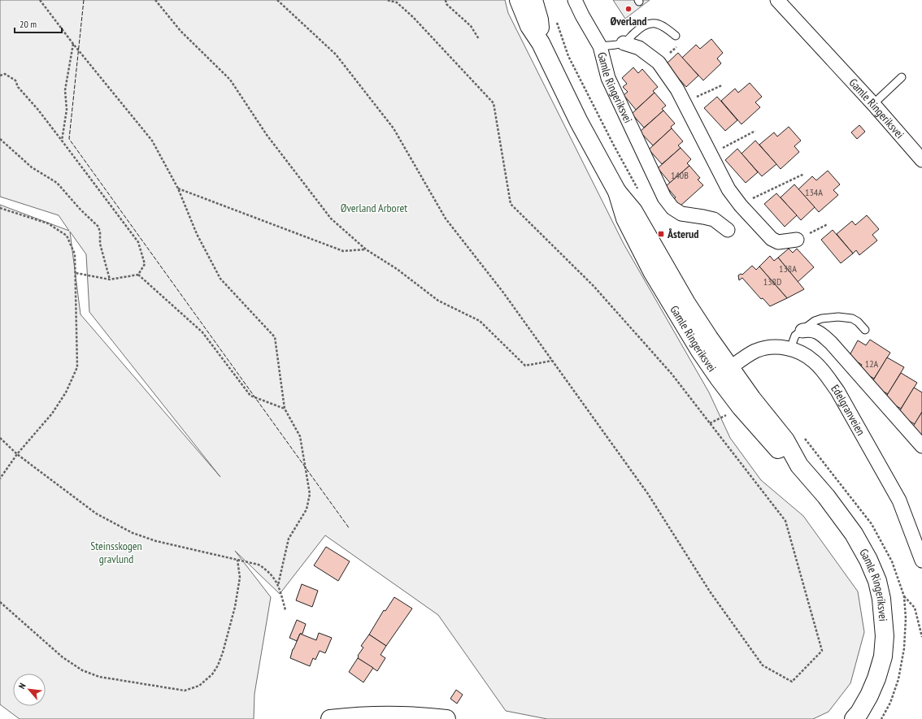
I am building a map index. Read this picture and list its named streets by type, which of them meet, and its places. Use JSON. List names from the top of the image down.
{
  "streets": {
    "main road": ["Gamle Ringeriksvei"],
    "street": ["Edelgranveien"]
  },
  "crossings": [
    ["Gamle Ringeriksvei", "Edelgranveien"]
  ],
  "parks": ["Øverland Arboret", "Steinsskogen gravlund"],
  "places": {
    "other": ["Øverland"],
    "transit": ["Åsterud"]
  },
  "house_numbers": [
    "140B",
    "134A",
    "138A",
    "138D",
    "12A"
  ],
  "scale_bar": "20 m",
  "north": "top left"
}
